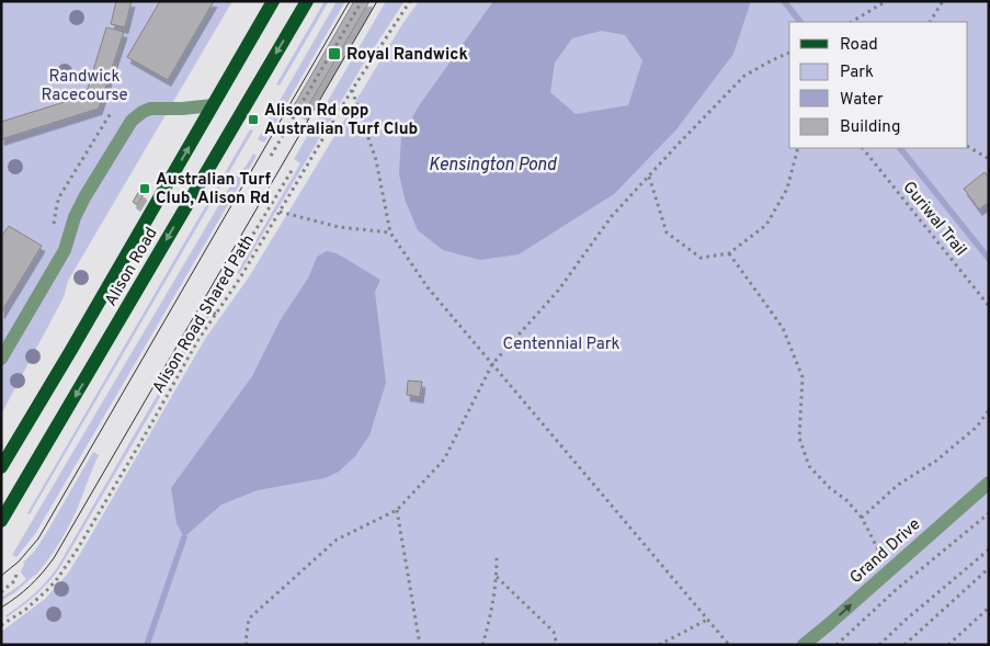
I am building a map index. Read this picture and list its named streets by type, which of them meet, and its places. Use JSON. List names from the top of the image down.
{
  "streets": {
    "main road": ["Alison Road"],
    "street": ["Grand Drive"],
    "path": ["Guriwal Trail", "Alison Road Shared Path"]
  },
  "one_way": ["Grand Drive"],
  "water": ["Kensington Pond"],
  "parks": ["Randwick Racecourse", "Centennial Park"],
  "places": {
    "transit": ["Royal Randwick", "Alison Rd opp Australian Turf Club", "Australian Turf Club, Alison Rd"]
  },
  "legend": [
    "Road",
    "Park",
    "Water",
    "Building"
  ]
}
